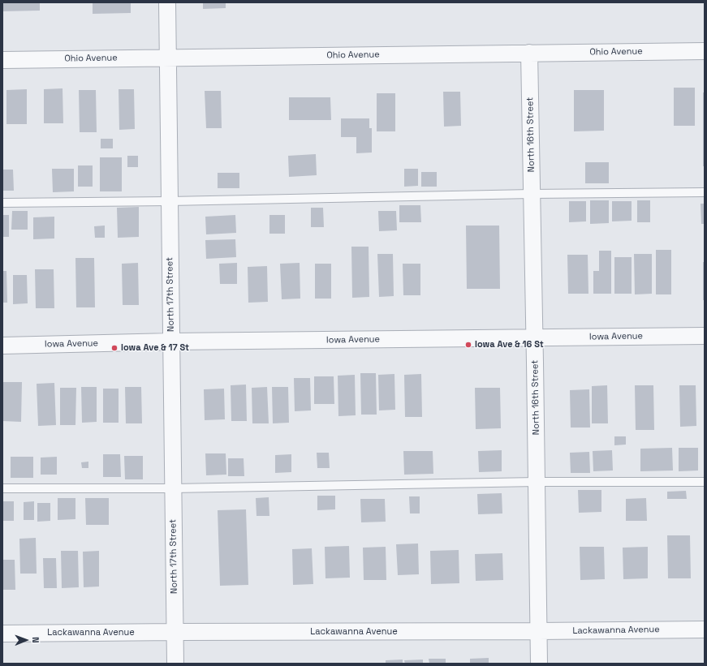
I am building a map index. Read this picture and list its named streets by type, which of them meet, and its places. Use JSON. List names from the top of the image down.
{
  "streets": {
    "street": [
      "Ohio Avenue",
      "North 16th Street",
      "North 17th Street",
      "Iowa Avenue",
      "Lackawanna Avenue"
    ]
  },
  "crossings": [
    ["Ohio Avenue", "North 16th Street"],
    ["Ohio Avenue", "North 17th Street"],
    ["North 16th Street", "Iowa Avenue"],
    ["North 16th Street", "Lackawanna Avenue"],
    ["North 17th Street", "Iowa Avenue"],
    ["North 17th Street", "Lackawanna Avenue"]
  ],
  "places": ["Iowa Ave & 16 St", "Iowa Ave & 17 St"],
  "north": "right"
}
